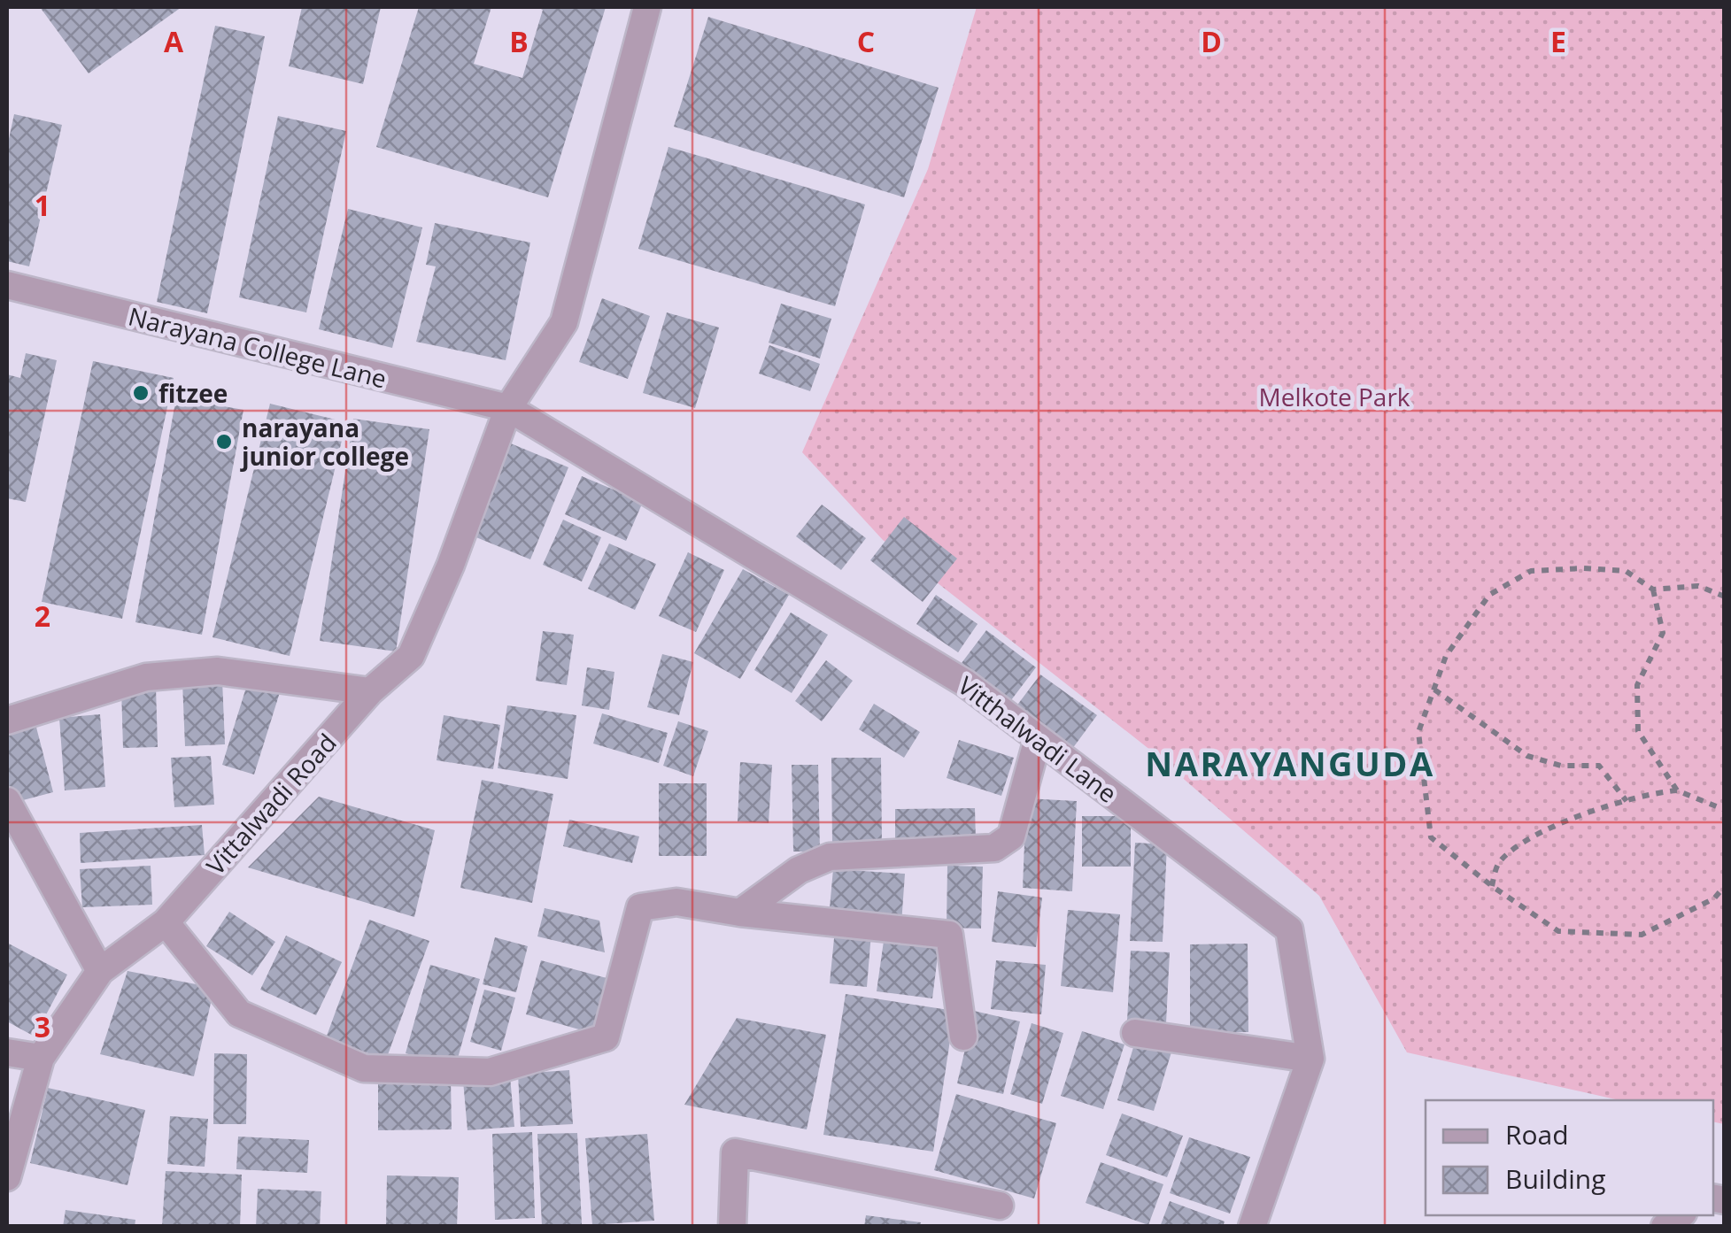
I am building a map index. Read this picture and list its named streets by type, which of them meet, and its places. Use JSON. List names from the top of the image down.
{
  "streets": {
    "street": ["Narayana College Lane", "Vitthalwadi Lane", "Vittalwadi Road"]
  },
  "crossings": [
    ["Narayana College Lane", "Vitthalwadi Lane"],
    ["Narayana College Lane", "Vittalwadi Road"],
    ["Vitthalwadi Lane", "Vittalwadi Road"]
  ],
  "districts": ["NARAYANGUDA"],
  "parks": ["Melkote Park"],
  "places": ["fitzee", "narayana junior college"],
  "legend": ["Road", "Building"],
  "grid": {
    "columns": [
      "A",
      "B",
      "C",
      "D",
      "E"
    ],
    "rows": ["1", "2", "3"]
  }
}
